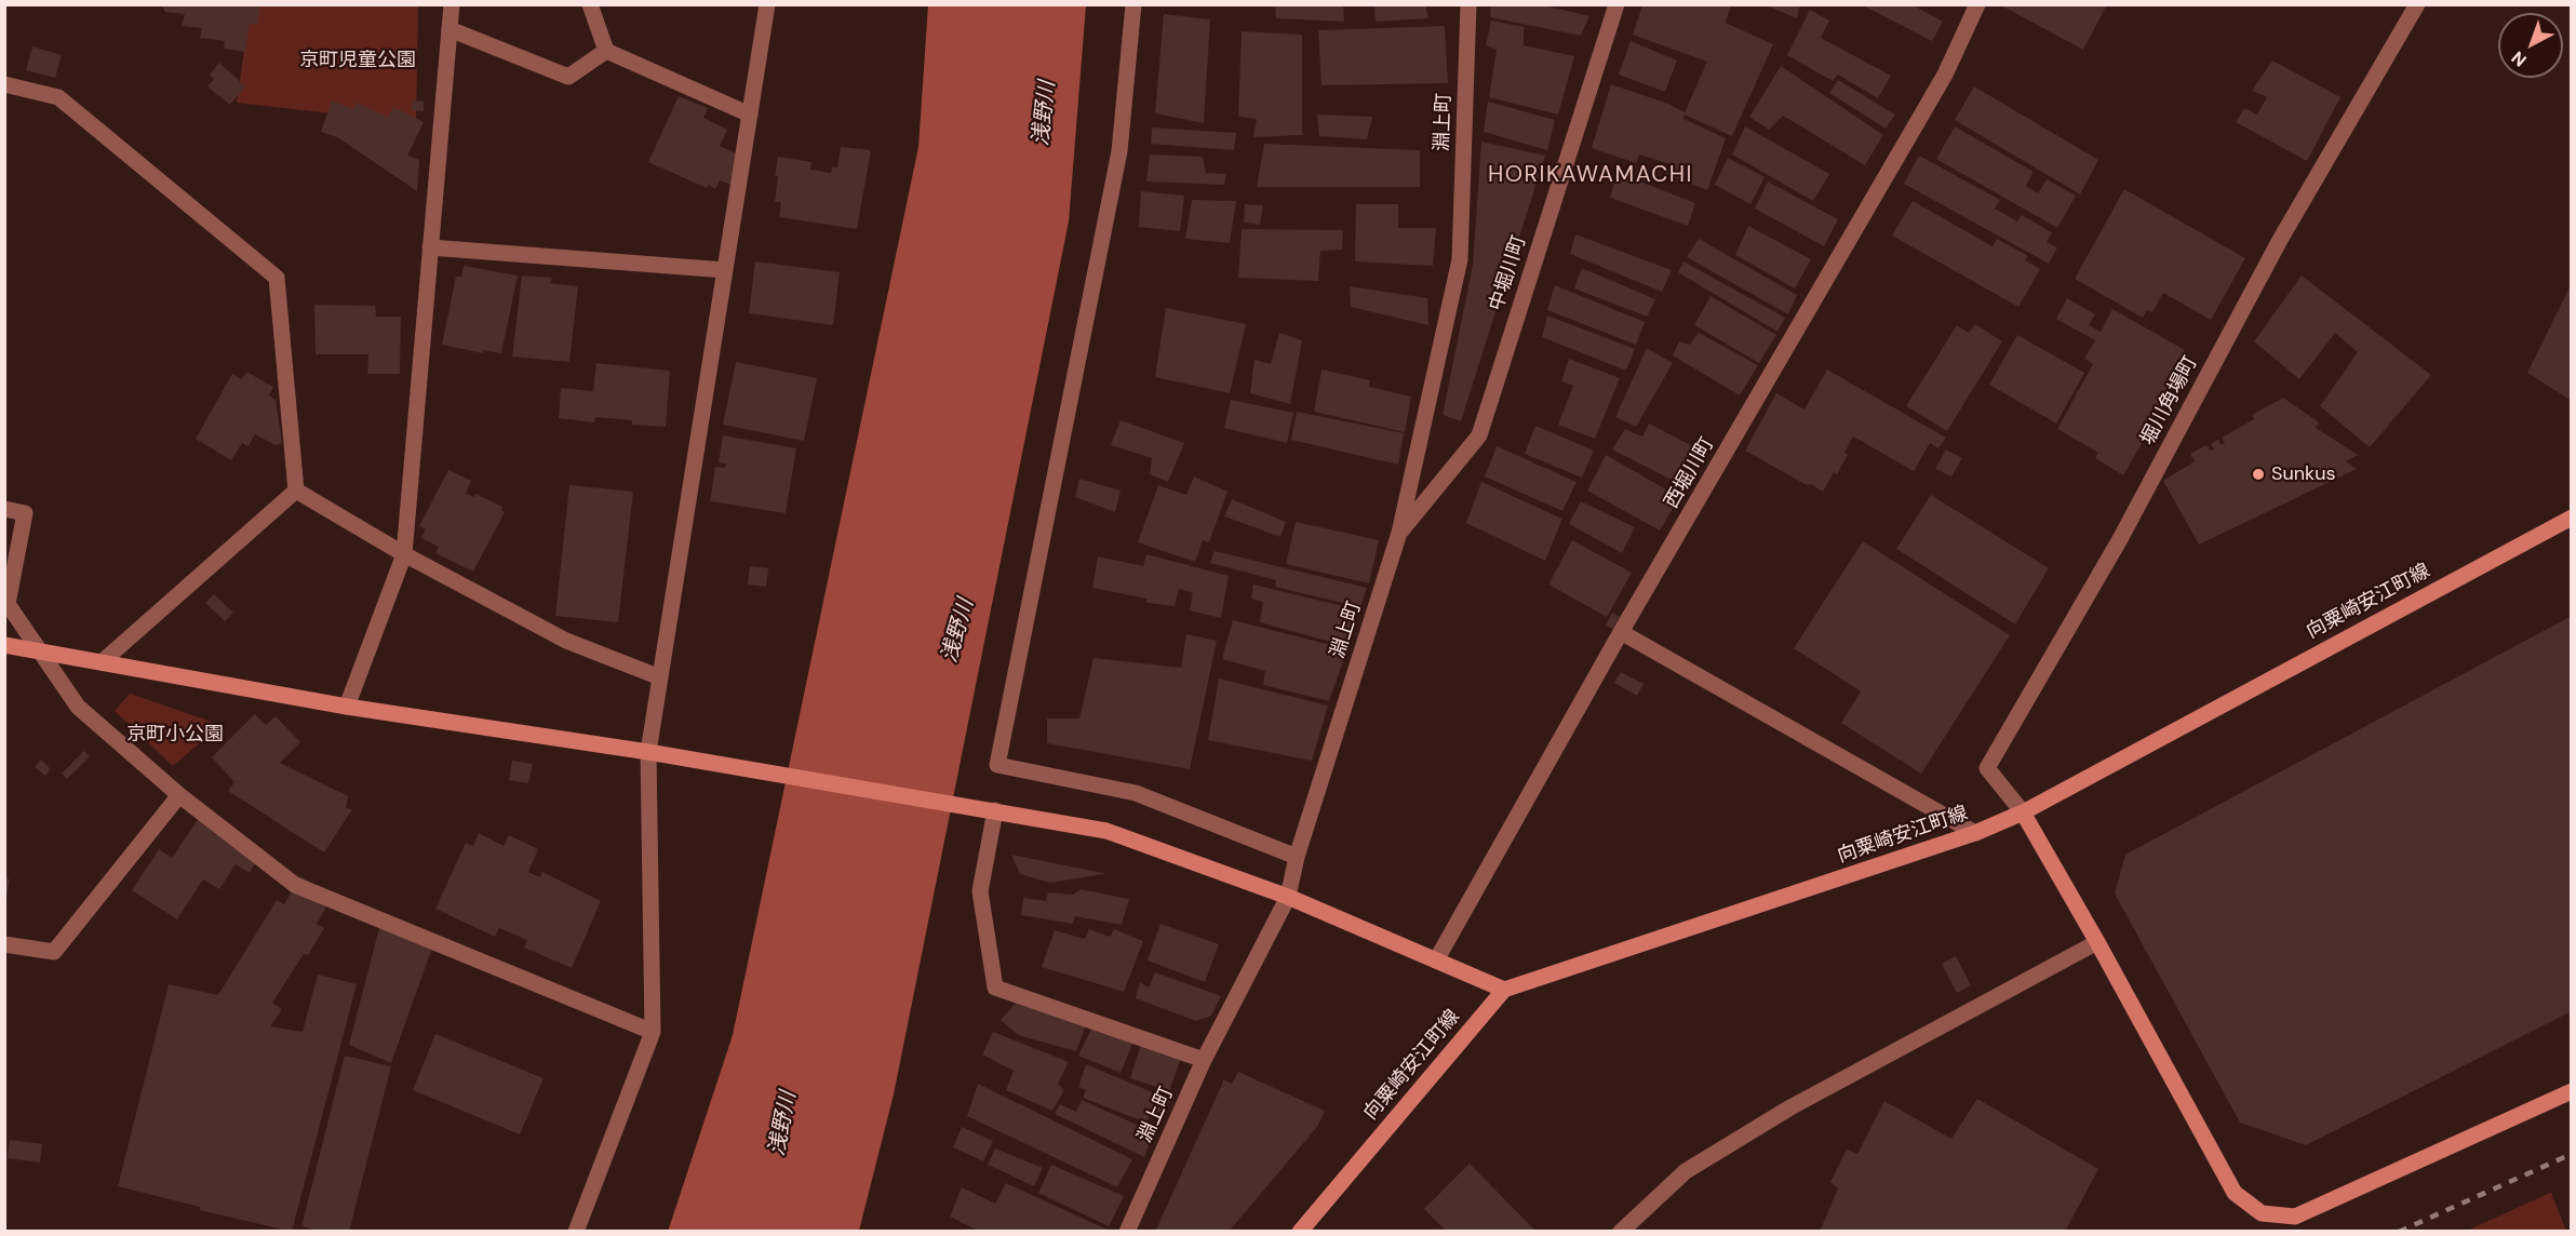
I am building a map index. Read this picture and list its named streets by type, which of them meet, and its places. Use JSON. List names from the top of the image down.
{
  "streets": {
    "street": [
      "淵上町",
      "中堀川町",
      "堀川角場町",
      "西堀川町",
      "向粟崎安江町線"
    ]
  },
  "crossings": [
    ["淵上町", "中堀川町"],
    ["堀川角場町", "向粟崎安江町線"]
  ],
  "districts": ["HORIKAWAMACHI"],
  "water": ["浅野川"],
  "parks": ["京町児童公園", "京町小公園"],
  "places": ["Sunkus"],
  "north": "bottom left"
}
